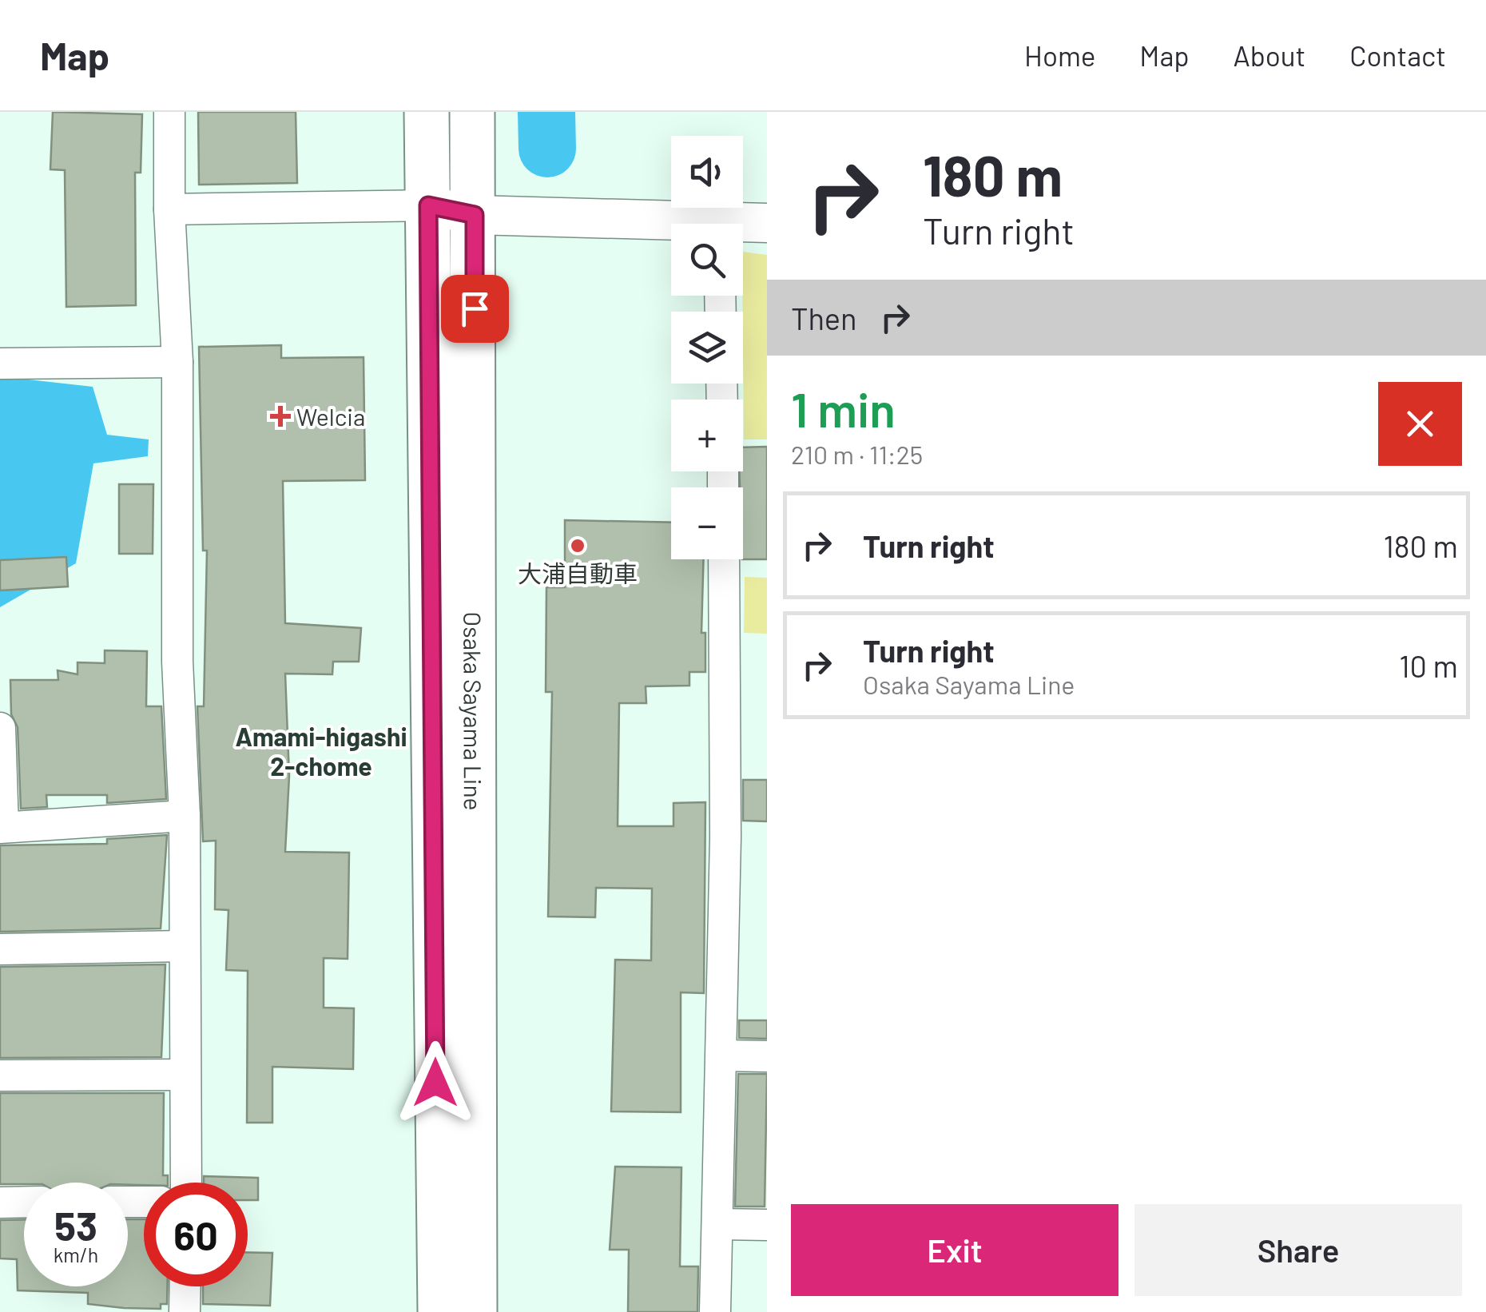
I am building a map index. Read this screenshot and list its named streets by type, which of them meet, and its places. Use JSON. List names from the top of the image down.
{
  "streets": {
    "main road": ["Osaka Sayama Line"]
  },
  "districts": ["Amami-higashi 2-chome"],
  "places": {
    "health": ["Welcia"],
    "other": ["大浦自動車"]
  },
  "page": {
    "header": "Map",
    "nav": [
      "Home",
      "Map",
      "About",
      "Contact"
    ],
    "turn": ["180 m", "Turn right"],
    "map_buttons": ["+", "−"],
    "then": "Then",
    "heading": ["1 min", "210 m · 11:25"],
    "list": [
      {
        "name": "Turn right",
        "value": "180 m"
      },
      {
        "name": "Turn right",
        "note": "Osaka Sayama Line",
        "value": "10 m"
      }
    ],
    "speed": "53 km/h",
    "limit": "60",
    "buttons": ["Exit", "Share"]
  }
}
